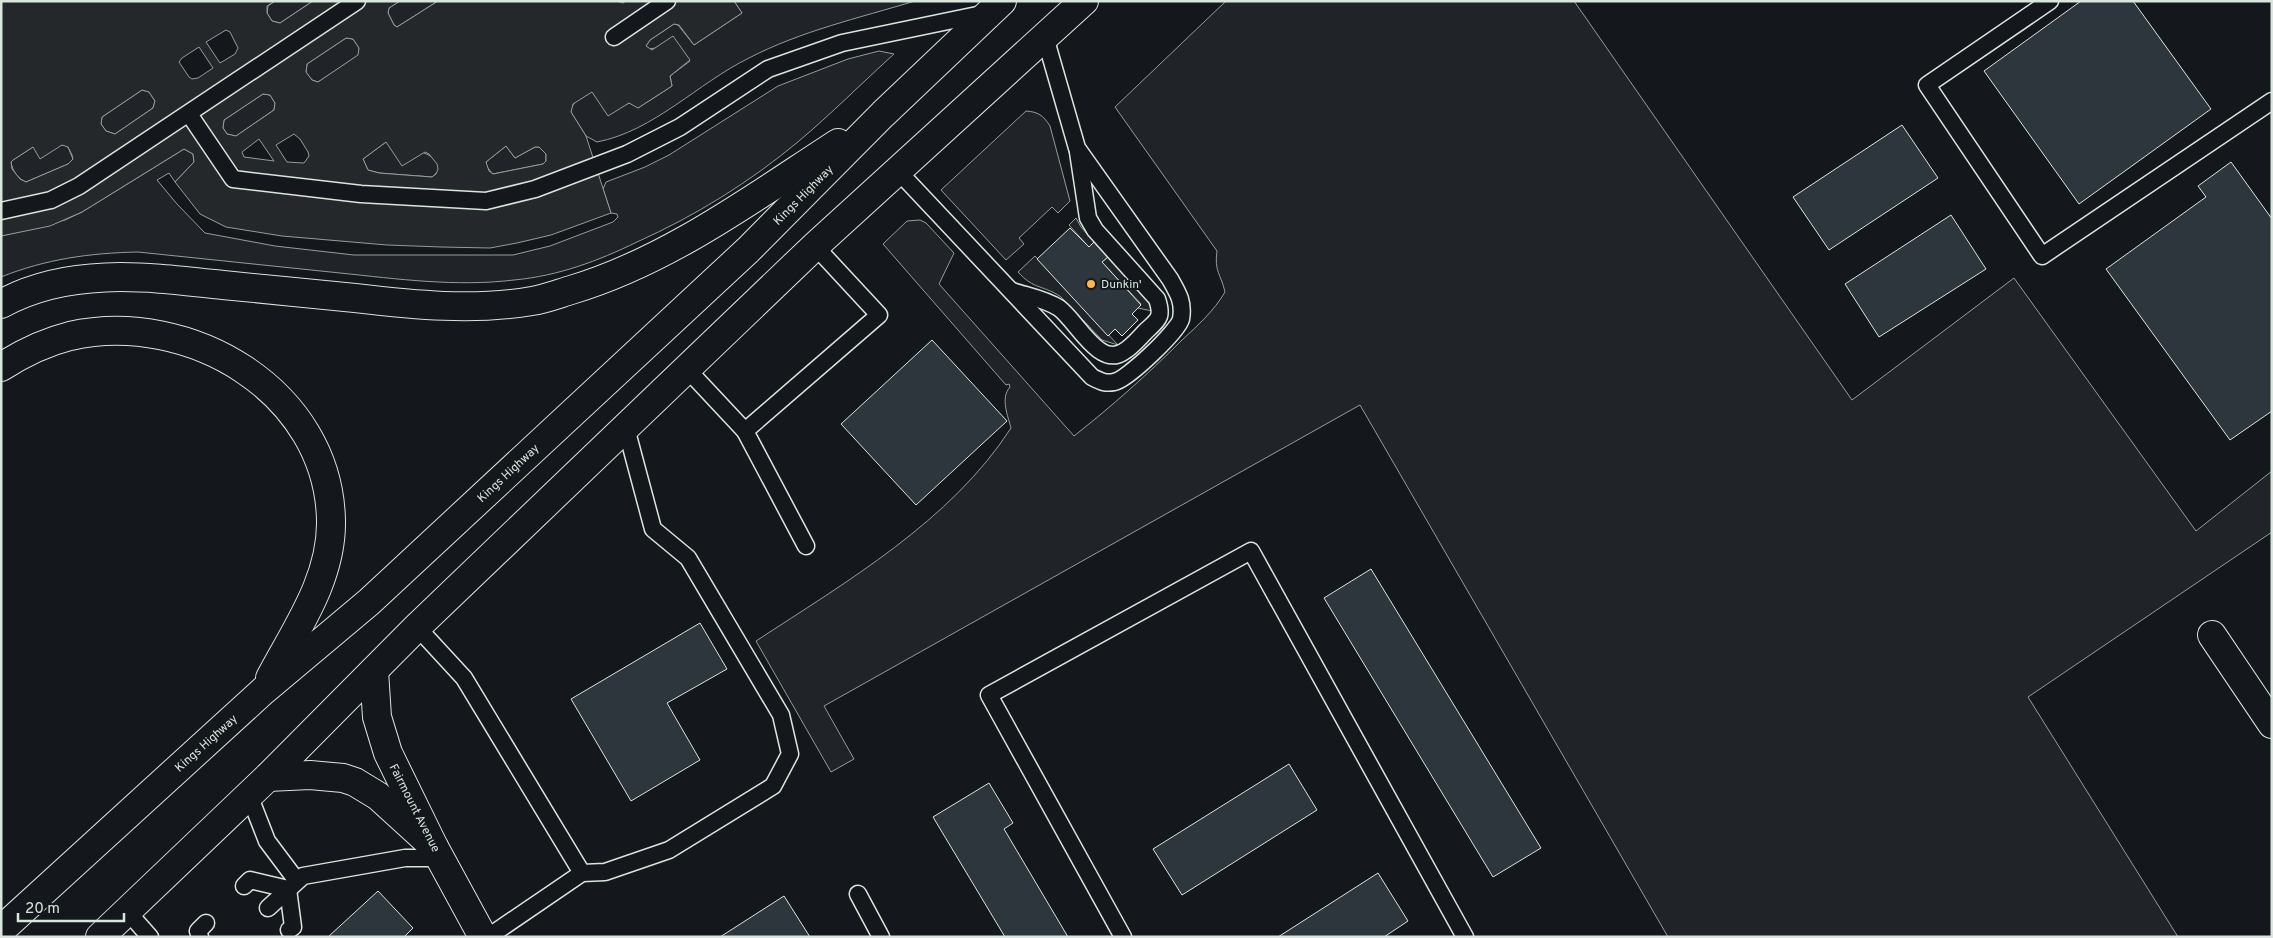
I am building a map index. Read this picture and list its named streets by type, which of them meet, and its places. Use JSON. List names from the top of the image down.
{
  "streets": {
    "main road": ["Kings Highway", "Fairmount Avenue"]
  },
  "places": ["Dunkin'"],
  "scale_bar": "20 m"
}
